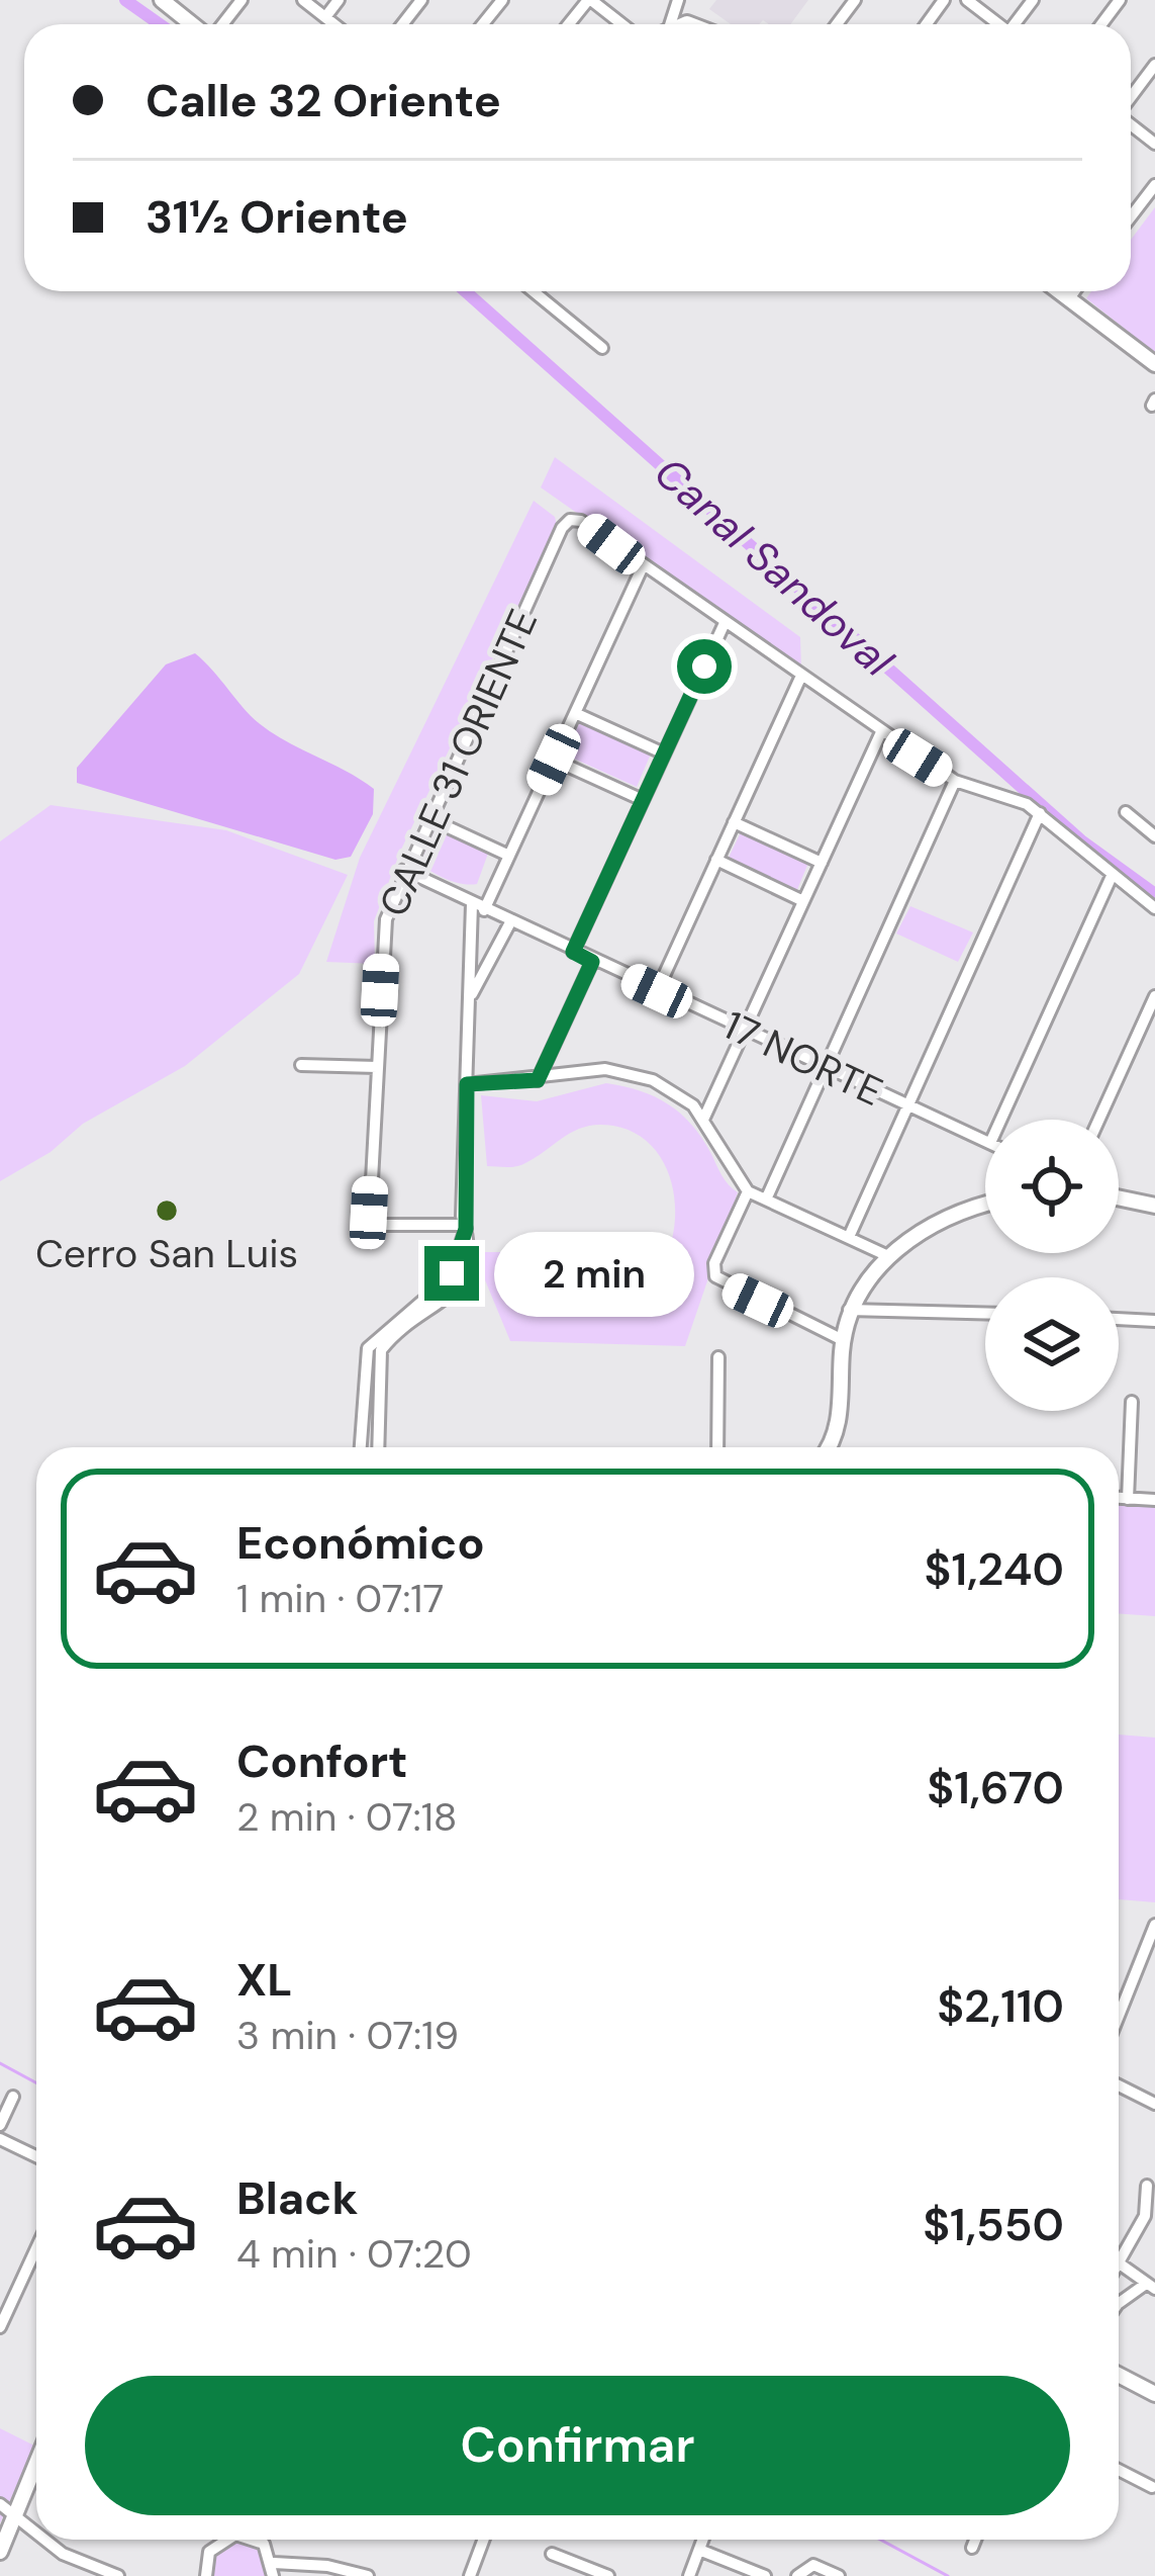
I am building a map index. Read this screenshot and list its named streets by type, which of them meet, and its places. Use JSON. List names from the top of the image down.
{
  "streets": {
    "street": ["CALLE 31 ORIENTE", "17 NORTE"]
  },
  "crossings": [
    ["CALLE 31 ORIENTE", "17 NORTE"]
  ],
  "water": ["Canal Sandoval"],
  "places": ["Cerro San Luis"],
  "page": {
    "banner": ["Calle 32 Oriente", "31½ Oriente"],
    "bubble": "2 min",
    "list": [
      {
        "name": "Económico",
        "note": "1 min · 07:17",
        "value": "$1,240"
      },
      {
        "name": "Confort",
        "note": "2 min · 07:18",
        "value": "$1,670"
      },
      {
        "name": "XL",
        "note": "3 min · 07:19",
        "value": "$2,110"
      },
      {
        "name": "Black",
        "note": "4 min · 07:20",
        "value": "$1,550"
      }
    ],
    "buttons": "Confirmar"
  }
}
